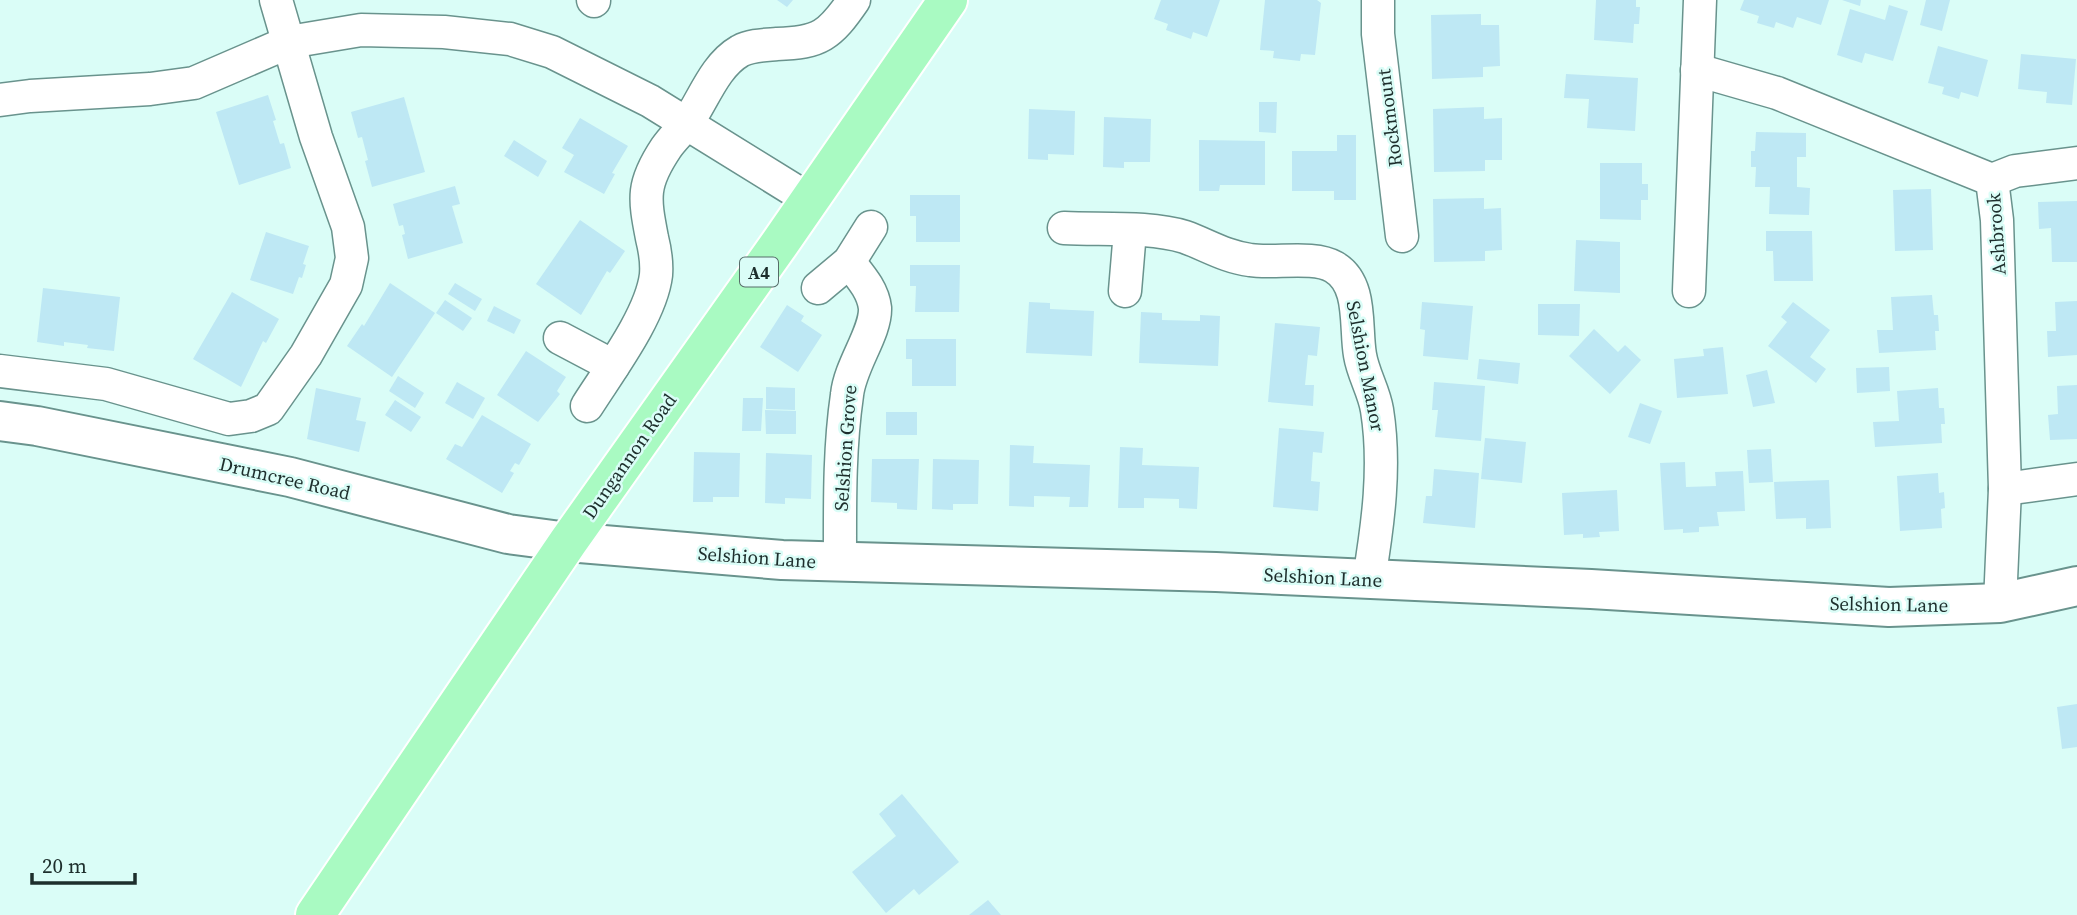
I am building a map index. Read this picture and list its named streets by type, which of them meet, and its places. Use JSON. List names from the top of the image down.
{
  "streets": {
    "main road": ["A4", "Dungannon Road"],
    "street": [
      "Rockmount",
      "Ashbrook",
      "Selshion Manor",
      "Selshion Grove",
      "Drumcree Road",
      "Selshion Lane"
    ]
  },
  "crossings": [
    ["Ashbrook", "Selshion Lane"],
    ["Selshion Manor", "Selshion Lane"],
    ["Selshion Grove", "Selshion Lane"],
    ["Dungannon Road", "Drumcree Road"],
    ["Dungannon Road", "Selshion Lane"],
    ["Drumcree Road", "Selshion Lane"]
  ],
  "scale_bar": "20 m"
}
